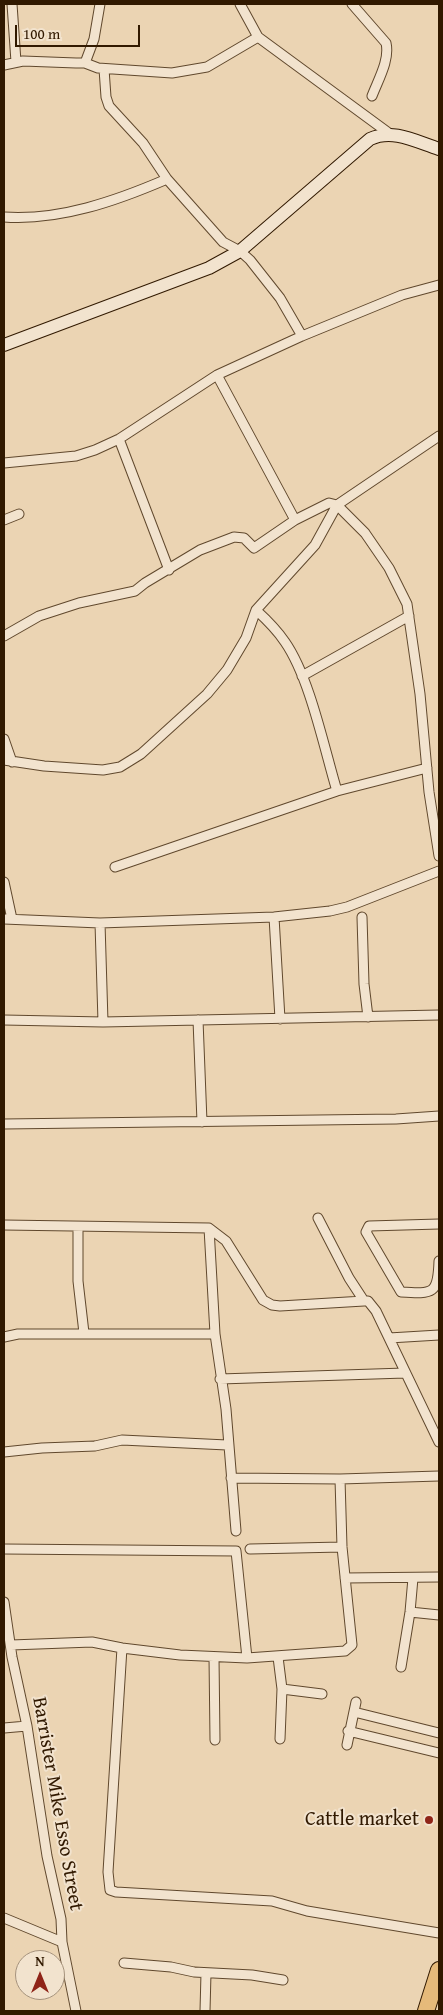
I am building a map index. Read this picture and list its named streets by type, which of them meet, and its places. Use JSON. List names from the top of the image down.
{
  "streets": {
    "street": ["Barrister Mike Esso Street"]
  },
  "places": ["Cattle market"],
  "scale_bar": "100 m",
  "north": "top"
}
